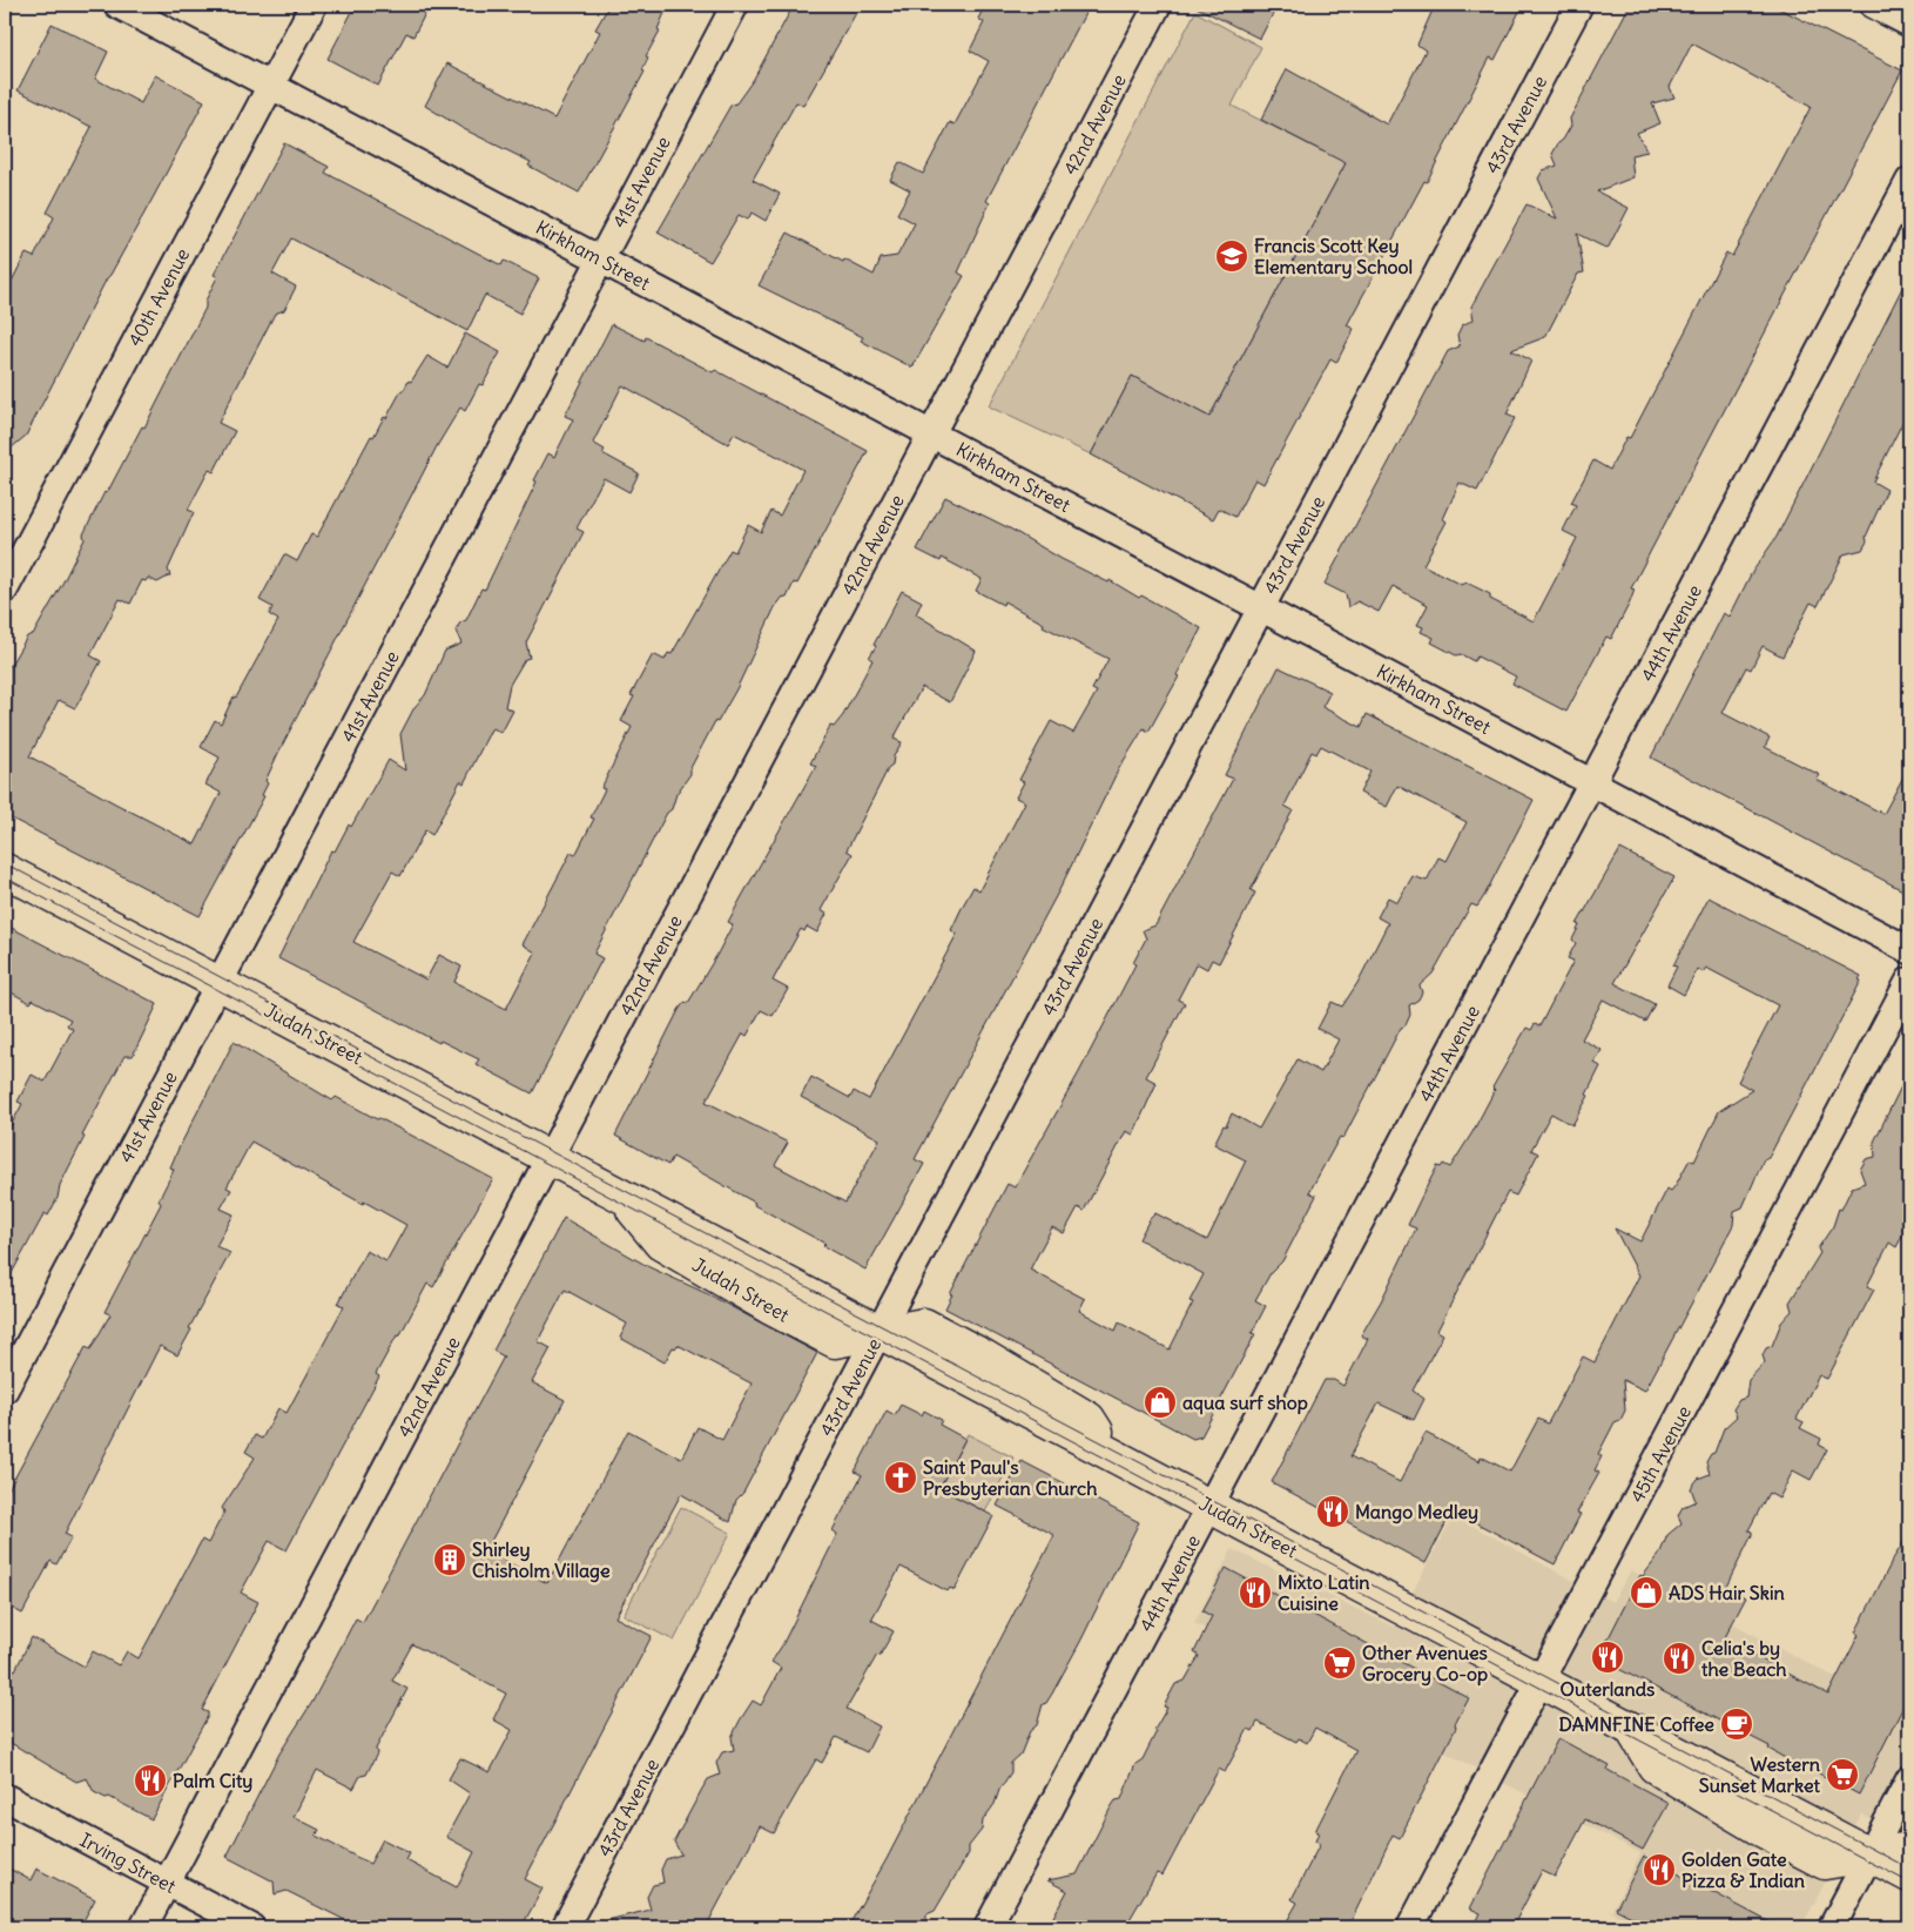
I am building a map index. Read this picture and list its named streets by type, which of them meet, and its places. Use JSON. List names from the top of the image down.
{
  "streets": {
    "street": [
      "42nd Avenue",
      "43rd Avenue",
      "41st Avenue",
      "Kirkham Street",
      "40th Avenue",
      "44th Avenue",
      "Judah Street",
      "45th Avenue",
      "Irving Street"
    ]
  },
  "crossings": [
    ["42nd Avenue", "Kirkham Street"],
    ["42nd Avenue", "Judah Street"],
    ["42nd Avenue", "Irving Street"],
    ["43rd Avenue", "Kirkham Street"],
    ["43rd Avenue", "Judah Street"],
    ["41st Avenue", "Kirkham Street"],
    ["41st Avenue", "Judah Street"],
    ["Kirkham Street", "40th Avenue"],
    ["Kirkham Street", "44th Avenue"],
    ["44th Avenue", "Judah Street"],
    ["Judah Street", "45th Avenue"]
  ],
  "places": {
    "school or university": ["Francis Scott Key Elementary School"],
    "shop": ["aqua surf shop", "ADS Hair Skin"],
    "church": ["Saint Paul's Presbyterian Church"],
    "restaurant": [
      "Mango Medley",
      "Mixto Latin Cuisine",
      "Outerlands",
      "Celia's by the Beach",
      "Palm City",
      "Golden Gate Pizza & Indian"
    ],
    "building": ["Shirley Chisholm Village"],
    "supermarket": ["Other Avenues Grocery Co-op", "Western Sunset Market"],
    "cafe": ["DAMNFINE Coffee"]
  }
}
